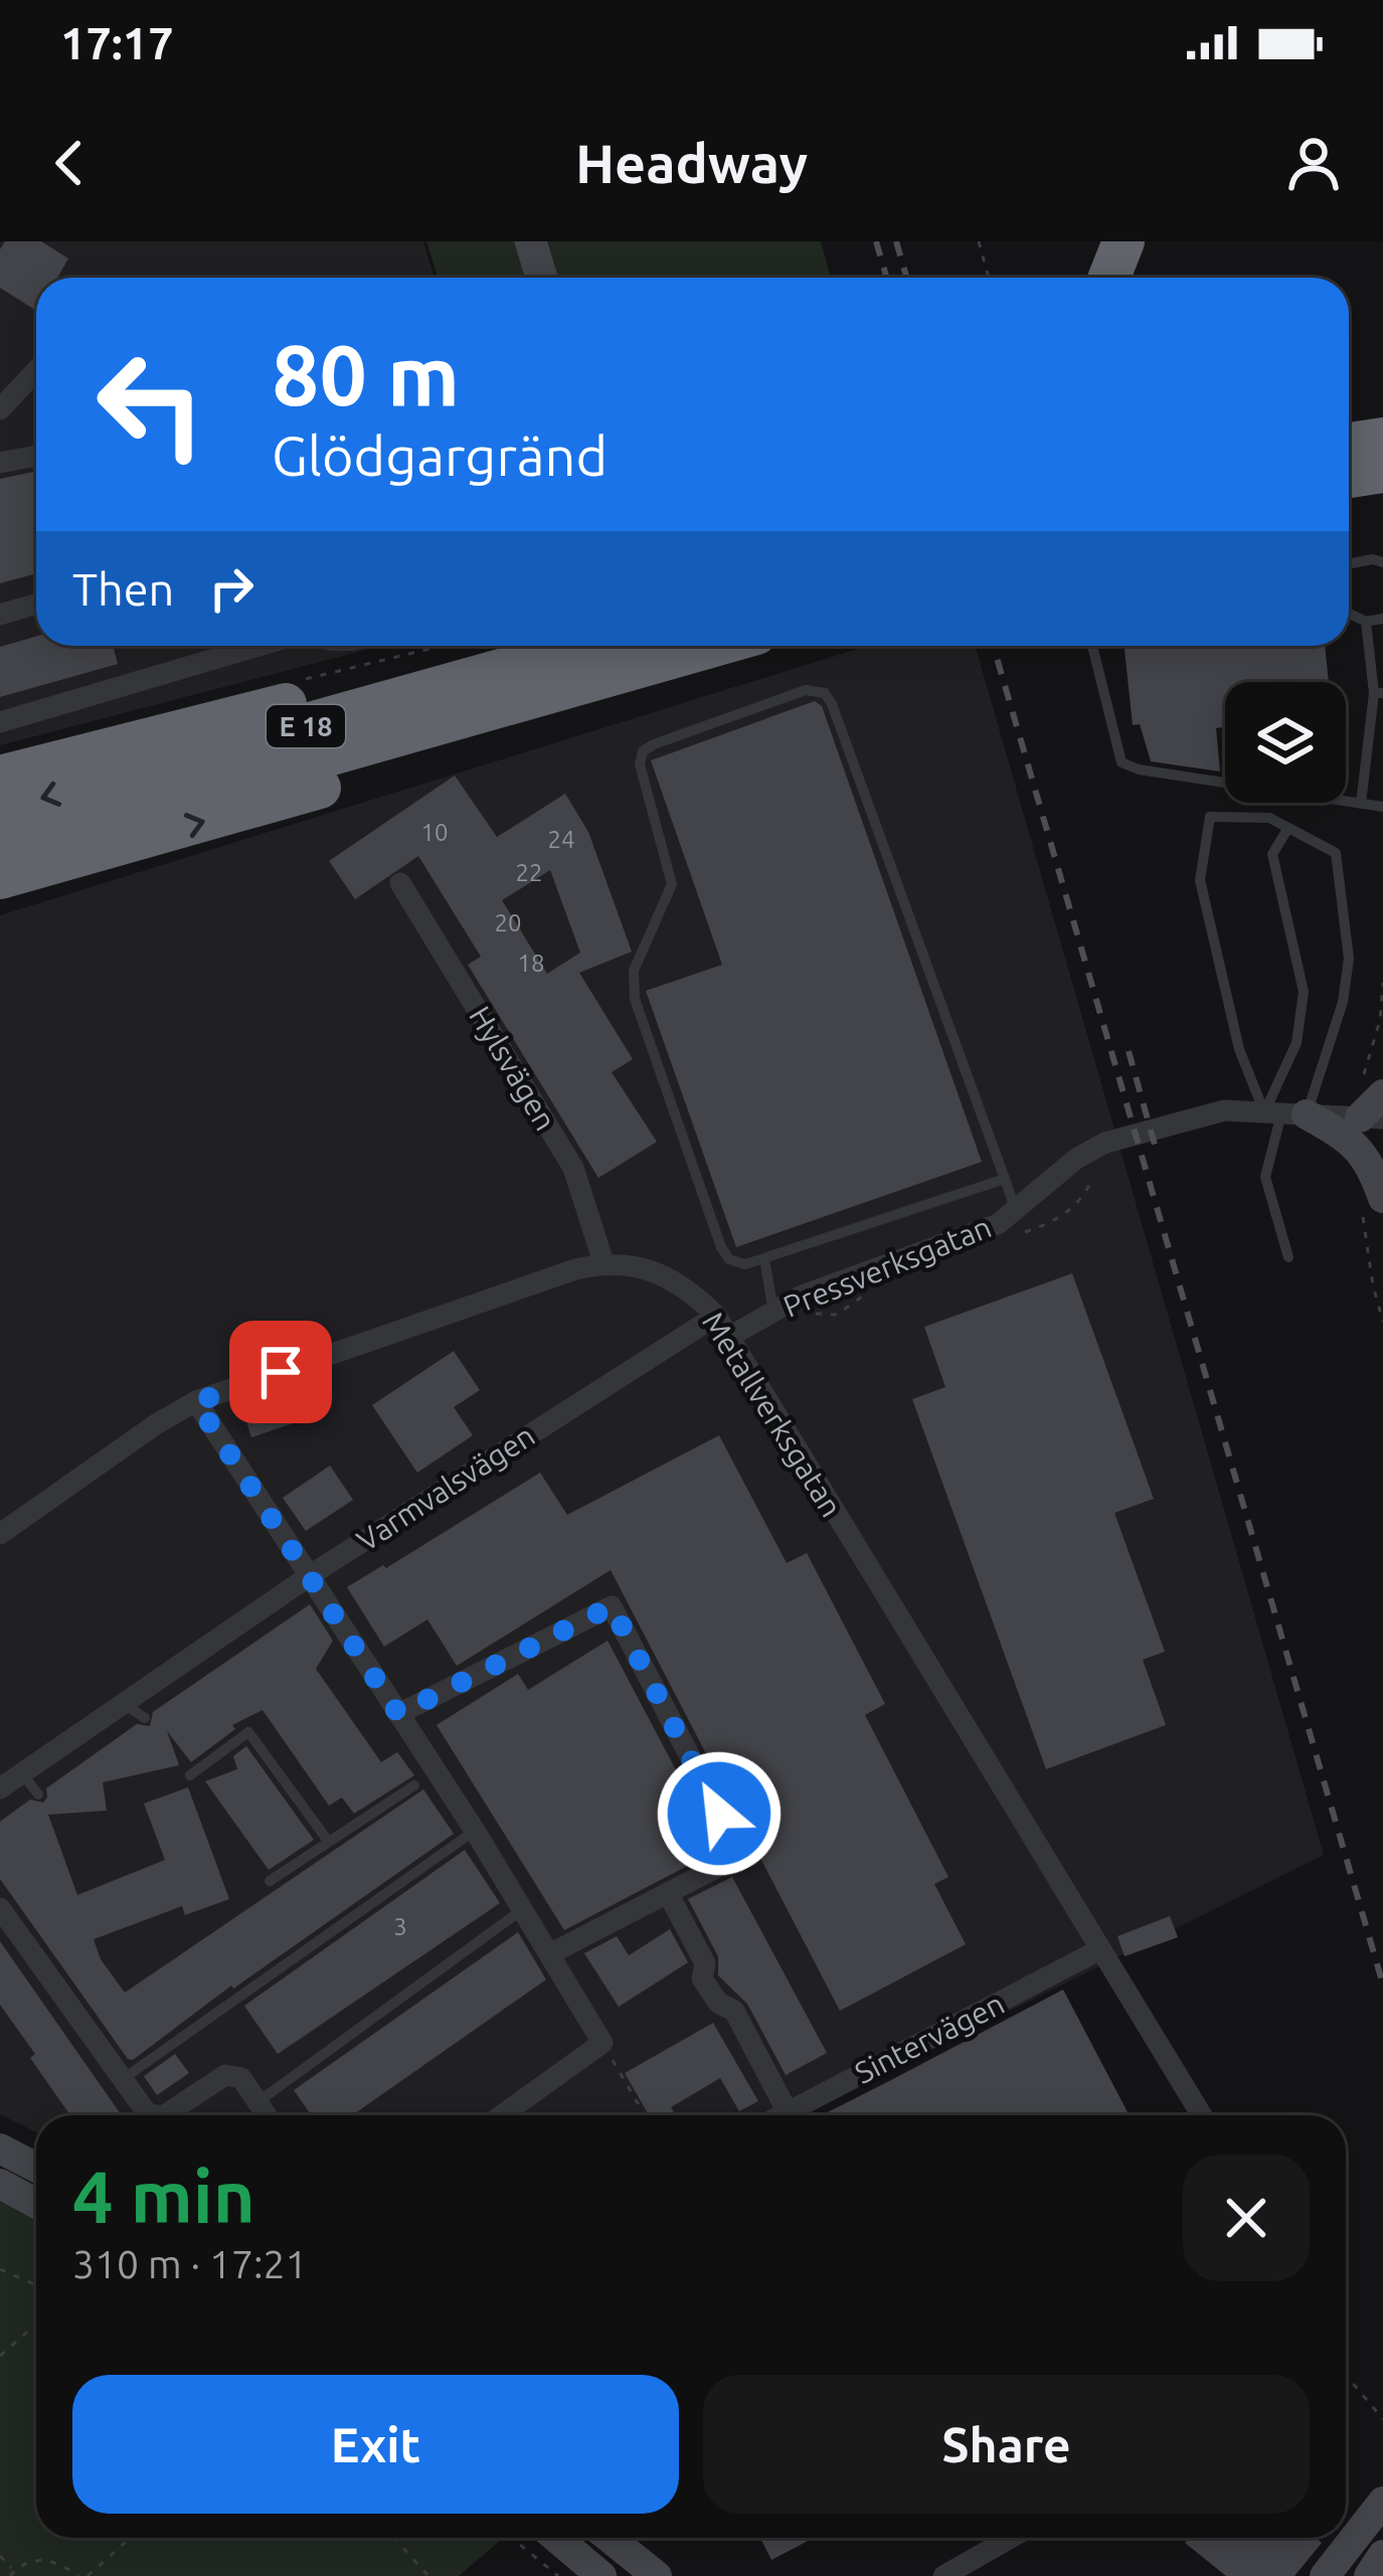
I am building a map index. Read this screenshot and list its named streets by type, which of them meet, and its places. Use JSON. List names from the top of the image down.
{
  "streets": {
    "highway": ["E 18"],
    "street": [
      "Hylsvägen",
      "Pressverksgatan",
      "Metallverksgatan",
      "Varmvalsvägen",
      "Sintervägen"
    ]
  },
  "crossings": [
    ["Hylsvägen", "Metallverksgatan"],
    ["Pressverksgatan", "Metallverksgatan"],
    ["Metallverksgatan", "Varmvalsvägen"],
    ["Metallverksgatan", "Sintervägen"]
  ],
  "house_numbers": [
    "10",
    "24",
    "22",
    "20",
    "18",
    "3"
  ],
  "page": {
    "status": "17:17",
    "header": "Headway",
    "turn": ["80 m", "Glödgargränd"],
    "then": "Then",
    "heading": ["4 min", "310 m · 17:21"],
    "buttons": ["Exit", "Share"]
  }
}
